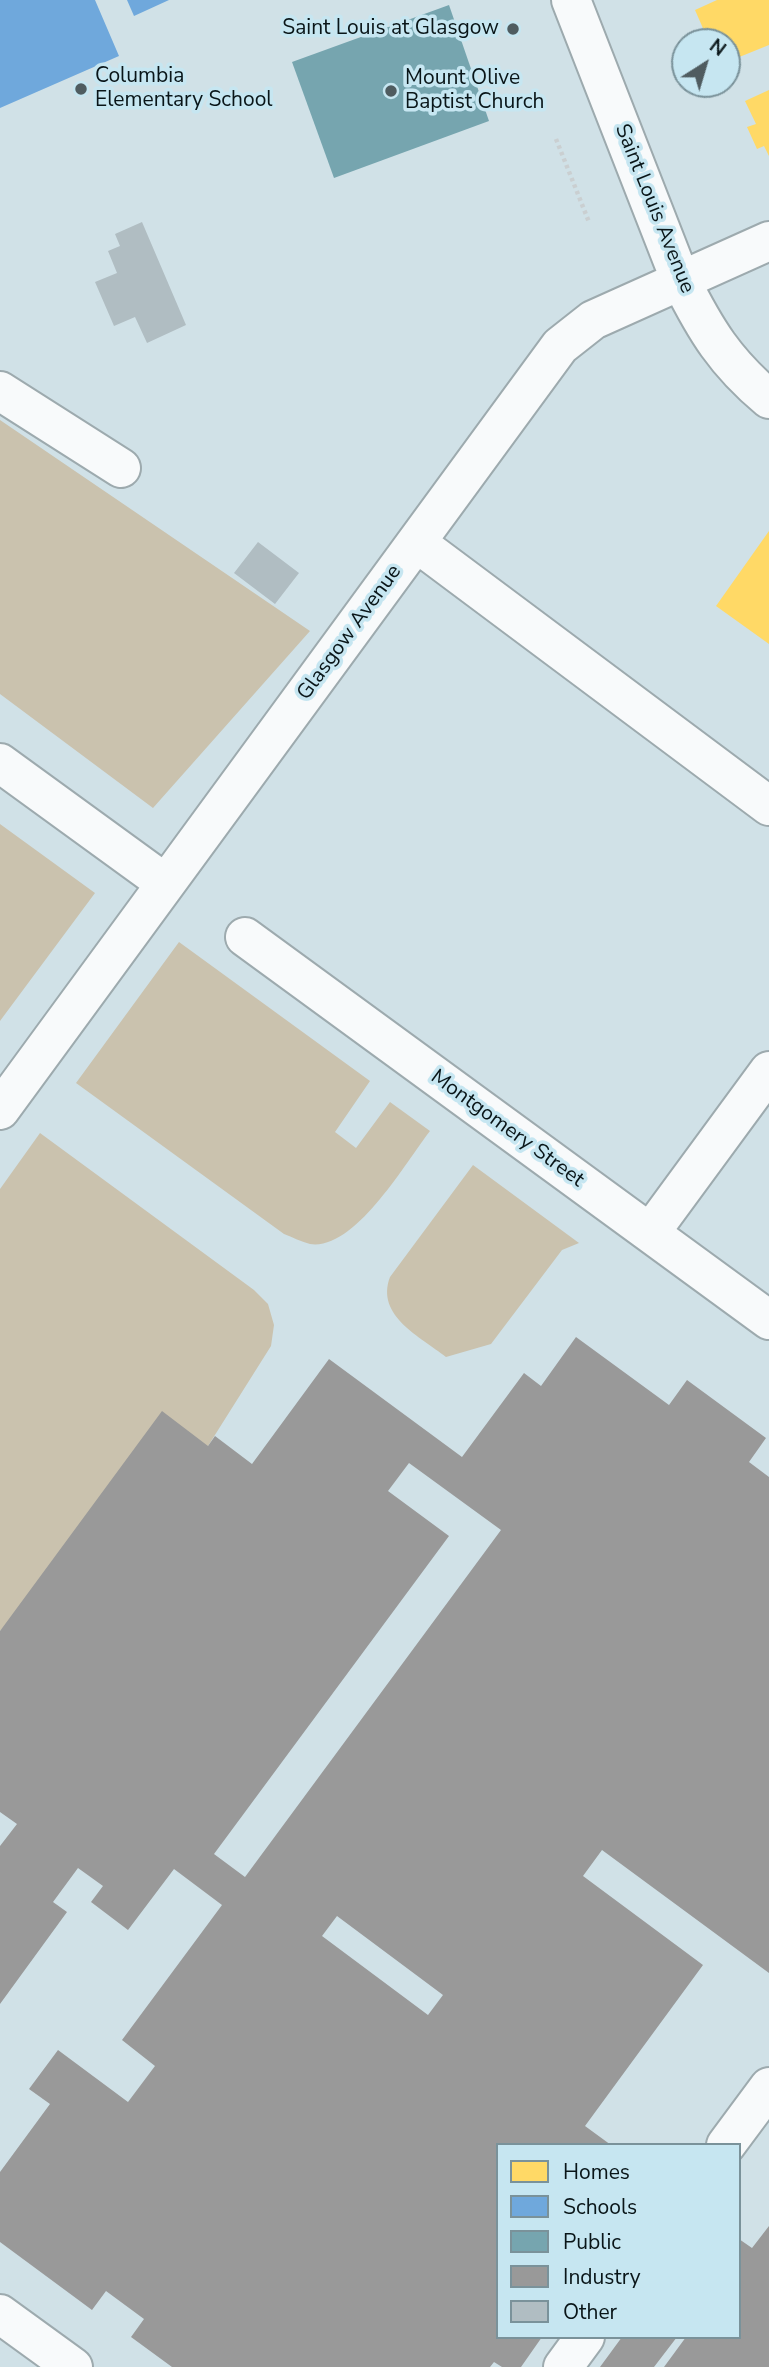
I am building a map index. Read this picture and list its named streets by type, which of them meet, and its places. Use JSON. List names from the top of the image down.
{
  "streets": {
    "street": ["Saint Louis Avenue", "Glasgow Avenue", "Montgomery Street"]
  },
  "crossings": [
    ["Saint Louis Avenue", "Glasgow Avenue"]
  ],
  "places": ["Saint Louis at Glasgow", "Columbia Elementary School", "Mount Olive Baptist Church"],
  "legend": [
    "Homes",
    "Schools",
    "Public",
    "Industry",
    "Other"
  ],
  "north": "top right"
}
